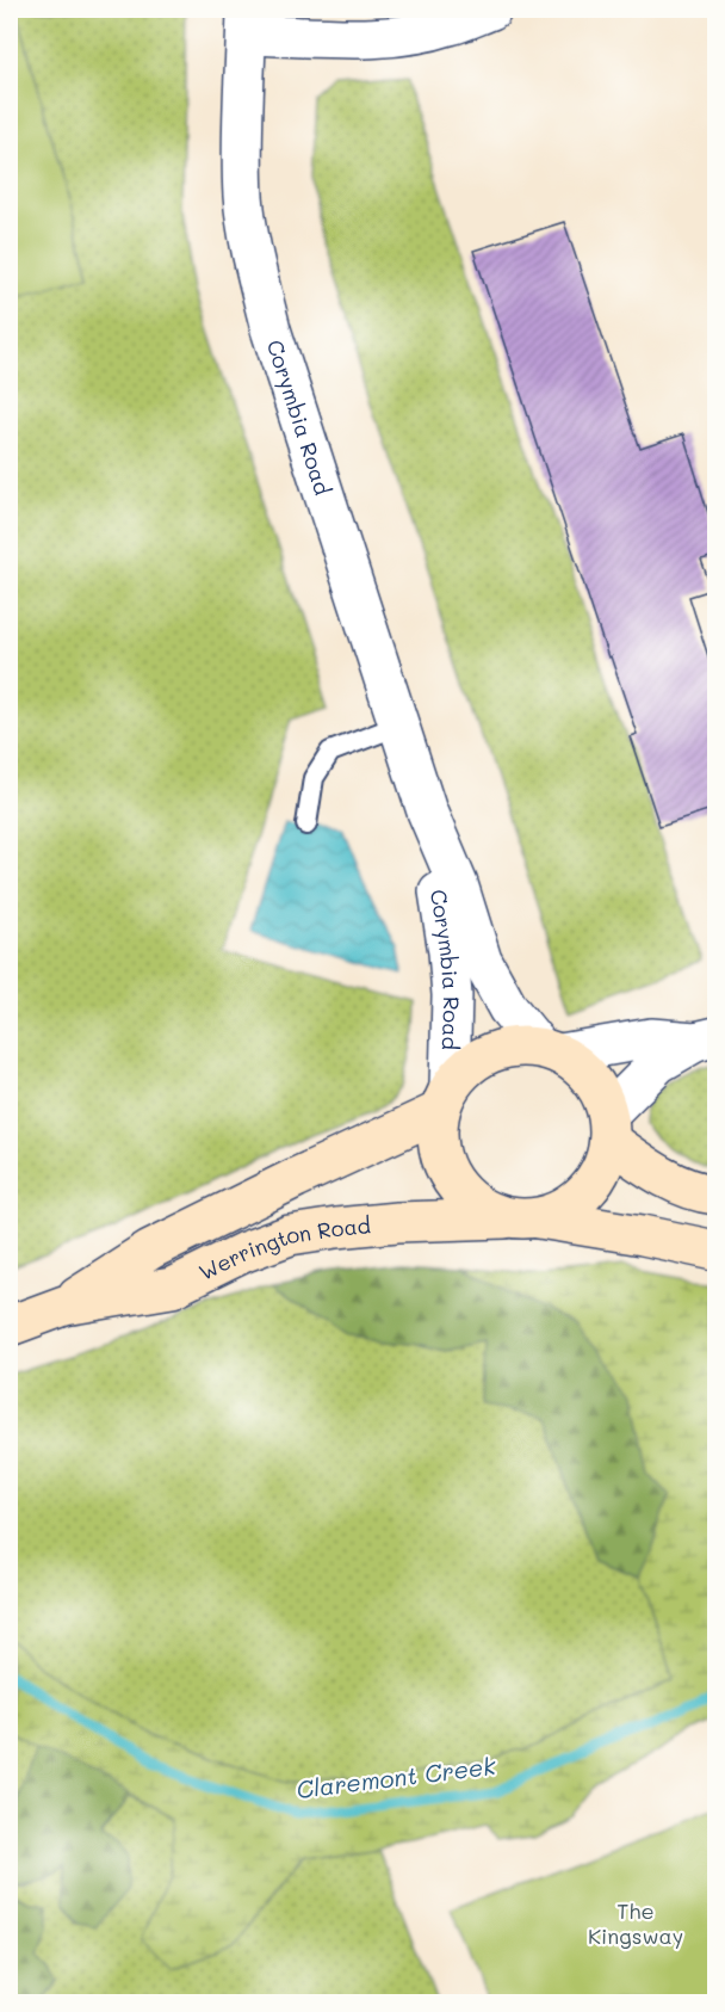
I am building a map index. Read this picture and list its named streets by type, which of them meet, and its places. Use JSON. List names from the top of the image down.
{
  "streets": {
    "main road": ["Werrington Road"],
    "street": ["Corymbia Road"]
  },
  "crossings": [
    ["Corymbia Road", "Werrington Road"]
  ],
  "water": ["Claremont Creek"],
  "parks": ["The Kingsway"]
}
